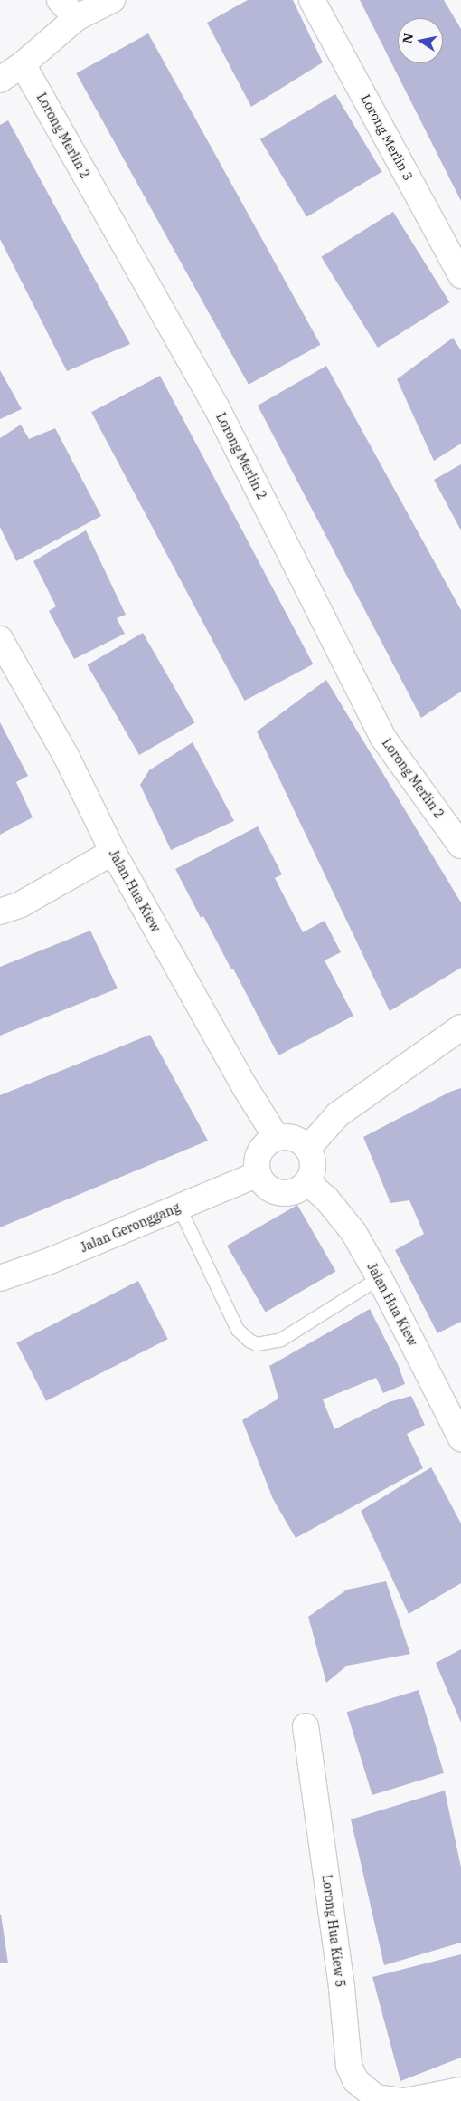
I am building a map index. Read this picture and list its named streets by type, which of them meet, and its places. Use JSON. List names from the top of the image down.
{
  "streets": {
    "street": [
      "Lorong Merlin 2",
      "Lorong Merlin 3",
      "Jalan Hua Kiew",
      "Jalan Geronggang",
      "Lorong Hua Kiew 5"
    ]
  },
  "crossings": [
    ["Jalan Hua Kiew", "Jalan Geronggang"]
  ],
  "north": "left"
}
